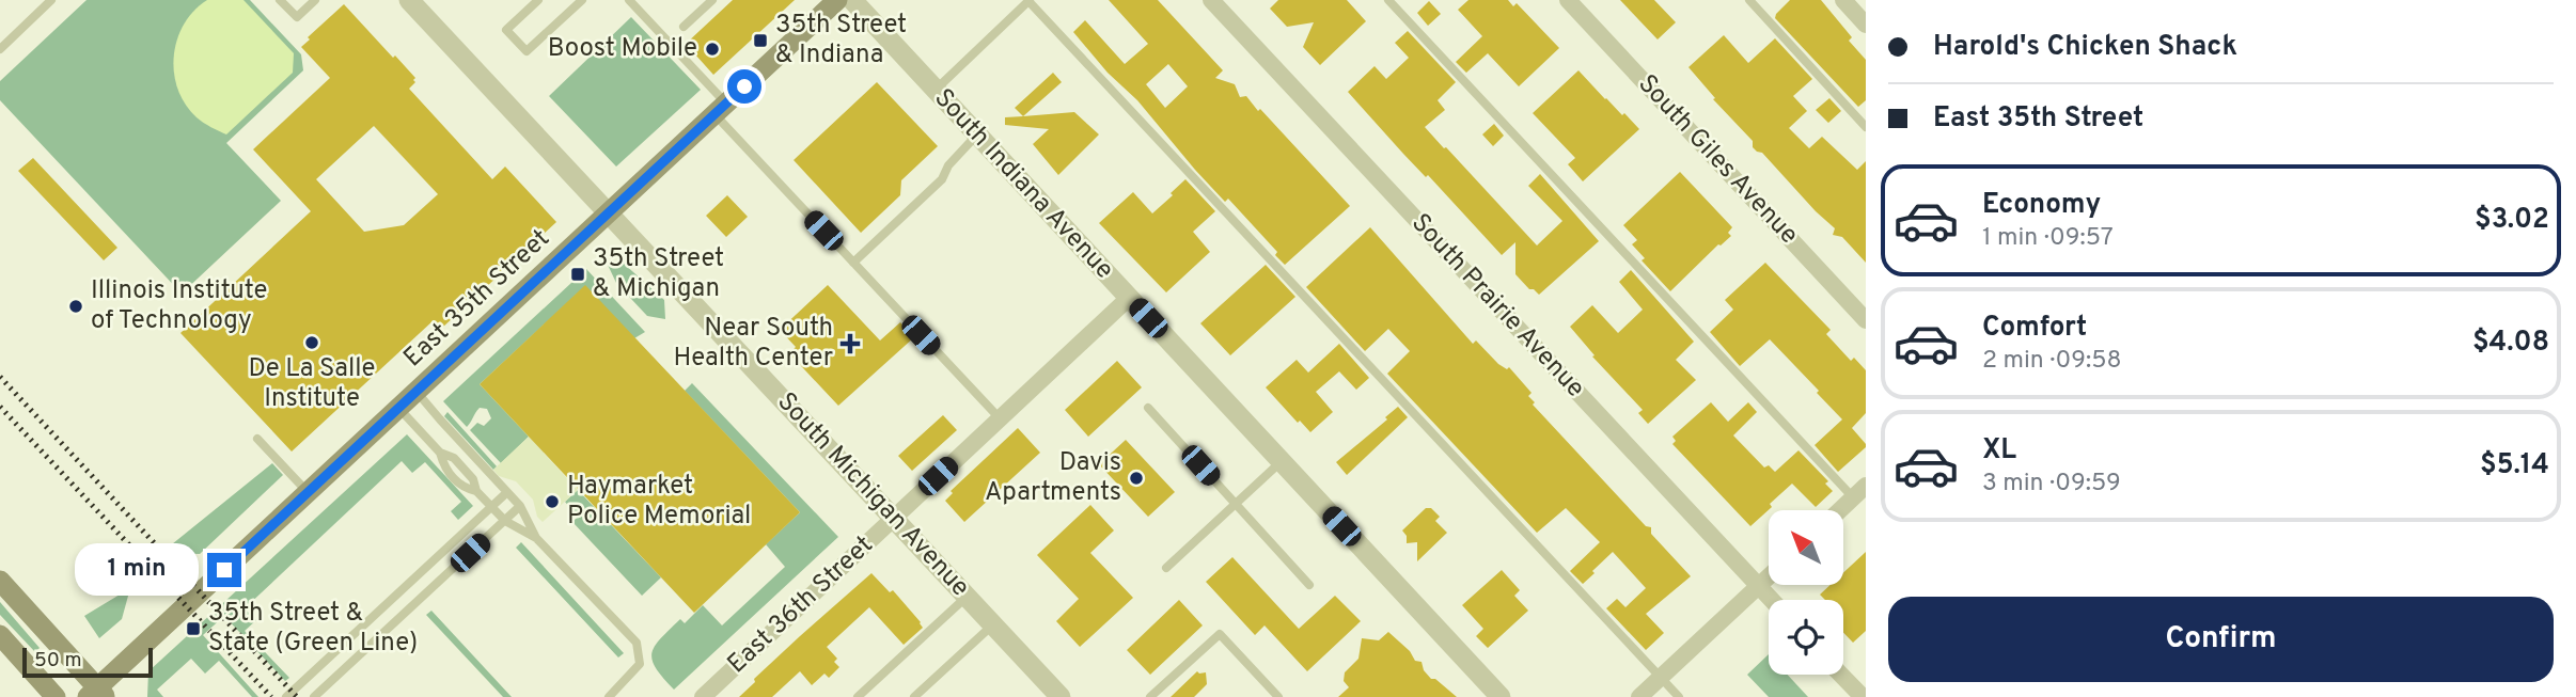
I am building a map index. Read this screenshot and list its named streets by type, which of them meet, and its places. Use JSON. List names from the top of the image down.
{
  "streets": {
    "main road": ["East 35th Street"],
    "street": [
      "South Giles Avenue",
      "South Indiana Avenue",
      "South Prairie Avenue",
      "South Michigan Avenue",
      "East 36th Street"
    ]
  },
  "crossings": [
    ["South Indiana Avenue", "East 36th Street"],
    ["East 35th Street", "South Michigan Avenue"],
    ["South Michigan Avenue", "East 36th Street"]
  ],
  "places": {
    "transit": ["35th Street & Indiana", "35th Street & Michigan", "35th Street & State (Green Line)"],
    "other": [
      "Boost Mobile",
      "Illinois Institute of Technology",
      "De La Salle Institute",
      "Davis Apartments",
      "Haymarket Police Memorial"
    ],
    "health": ["Near South Health Center"]
  },
  "scale_bar": "50 m",
  "north": "top left",
  "page": {
    "banner": ["Harold's Chicken Shack", "East 35th Street"],
    "list": [
      {
        "name": "Economy",
        "note": "1 min · 09:57",
        "value": "$3.02"
      },
      {
        "name": "Comfort",
        "note": "2 min · 09:58",
        "value": "$4.08"
      },
      {
        "name": "XL",
        "note": "3 min · 09:59",
        "value": "$5.14"
      }
    ],
    "bubble": "1 min",
    "buttons": "Confirm",
    "scale": "50 m"
  }
}
